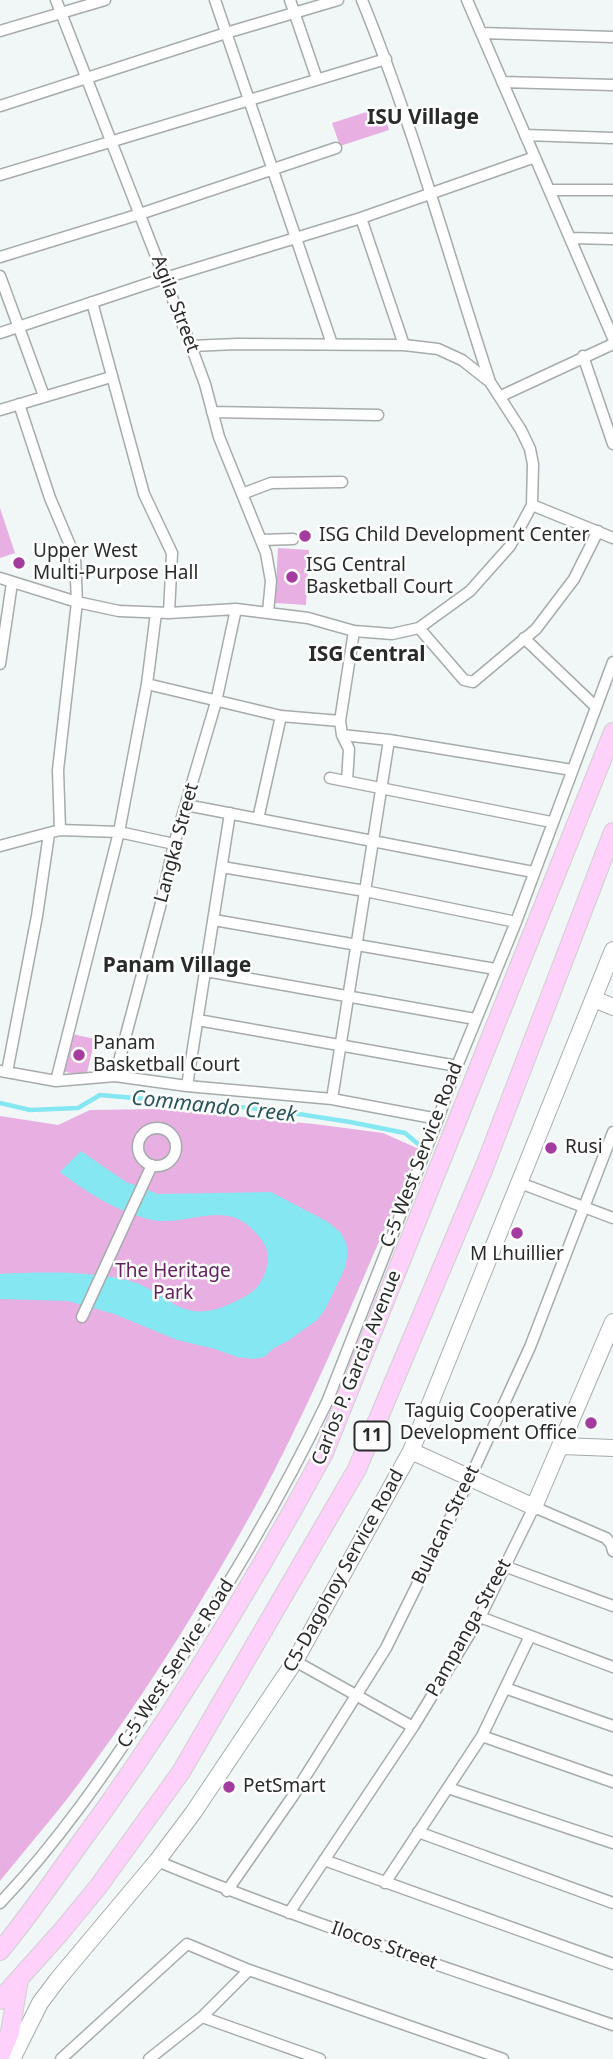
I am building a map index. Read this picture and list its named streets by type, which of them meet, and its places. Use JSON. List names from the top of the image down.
{
  "streets": {
    "main road": [
      "Carlos P. Garcia Avenue",
      "11",
      "C5-Dagohoy Service Road",
      "Pampanga Street"
    ],
    "street": [
      "Agila Street",
      "Langka Street",
      "C-5 West Service Road",
      "Bulacan Street",
      "Ilocos Street"
    ]
  },
  "crossings": [
    ["Bulacan Street", "Ilocos Street"],
    ["C5-Dagohoy Service Road", "Ilocos Street"],
    ["Pampanga Street", "Ilocos Street"]
  ],
  "districts": ["ISU Village", "ISG Central", "Panam Village"],
  "water": ["Commando Creek"],
  "parks": ["The Heritage Park"],
  "places": [
    "ISG Child Development Center",
    "Upper West Multi-Purpose Hall",
    "ISG Central Basketball Court",
    "Panam Basketball Court",
    "Rusi",
    "M Lhuillier",
    "Taguig Cooperative Development Office",
    "PetSmart"
  ]
}
